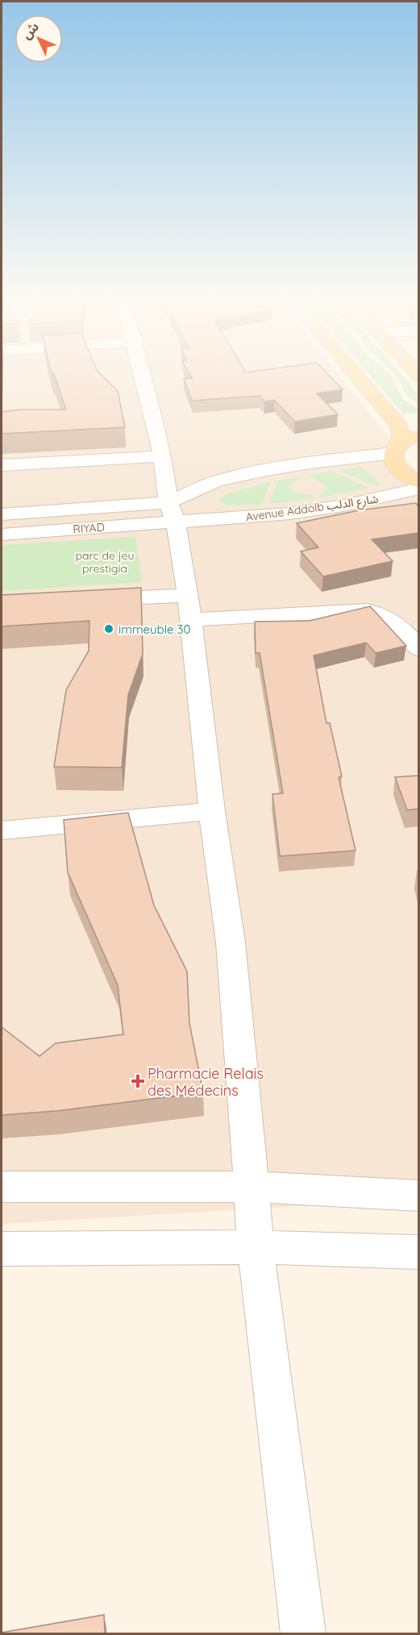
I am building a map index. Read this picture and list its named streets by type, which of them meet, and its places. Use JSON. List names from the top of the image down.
{
  "streets": {
    "street": ["Avenue Addolb شارع الدلب", "RIYAD"]
  },
  "crossings": [
    ["Avenue Addolb شارع الدلب", "RIYAD"]
  ],
  "parks": ["parc de jeu prestigia"],
  "places": {
    "other": ["immeuble 30"],
    "health": ["Pharmacie Relais des Médecins"]
  },
  "north": "top left"
}
